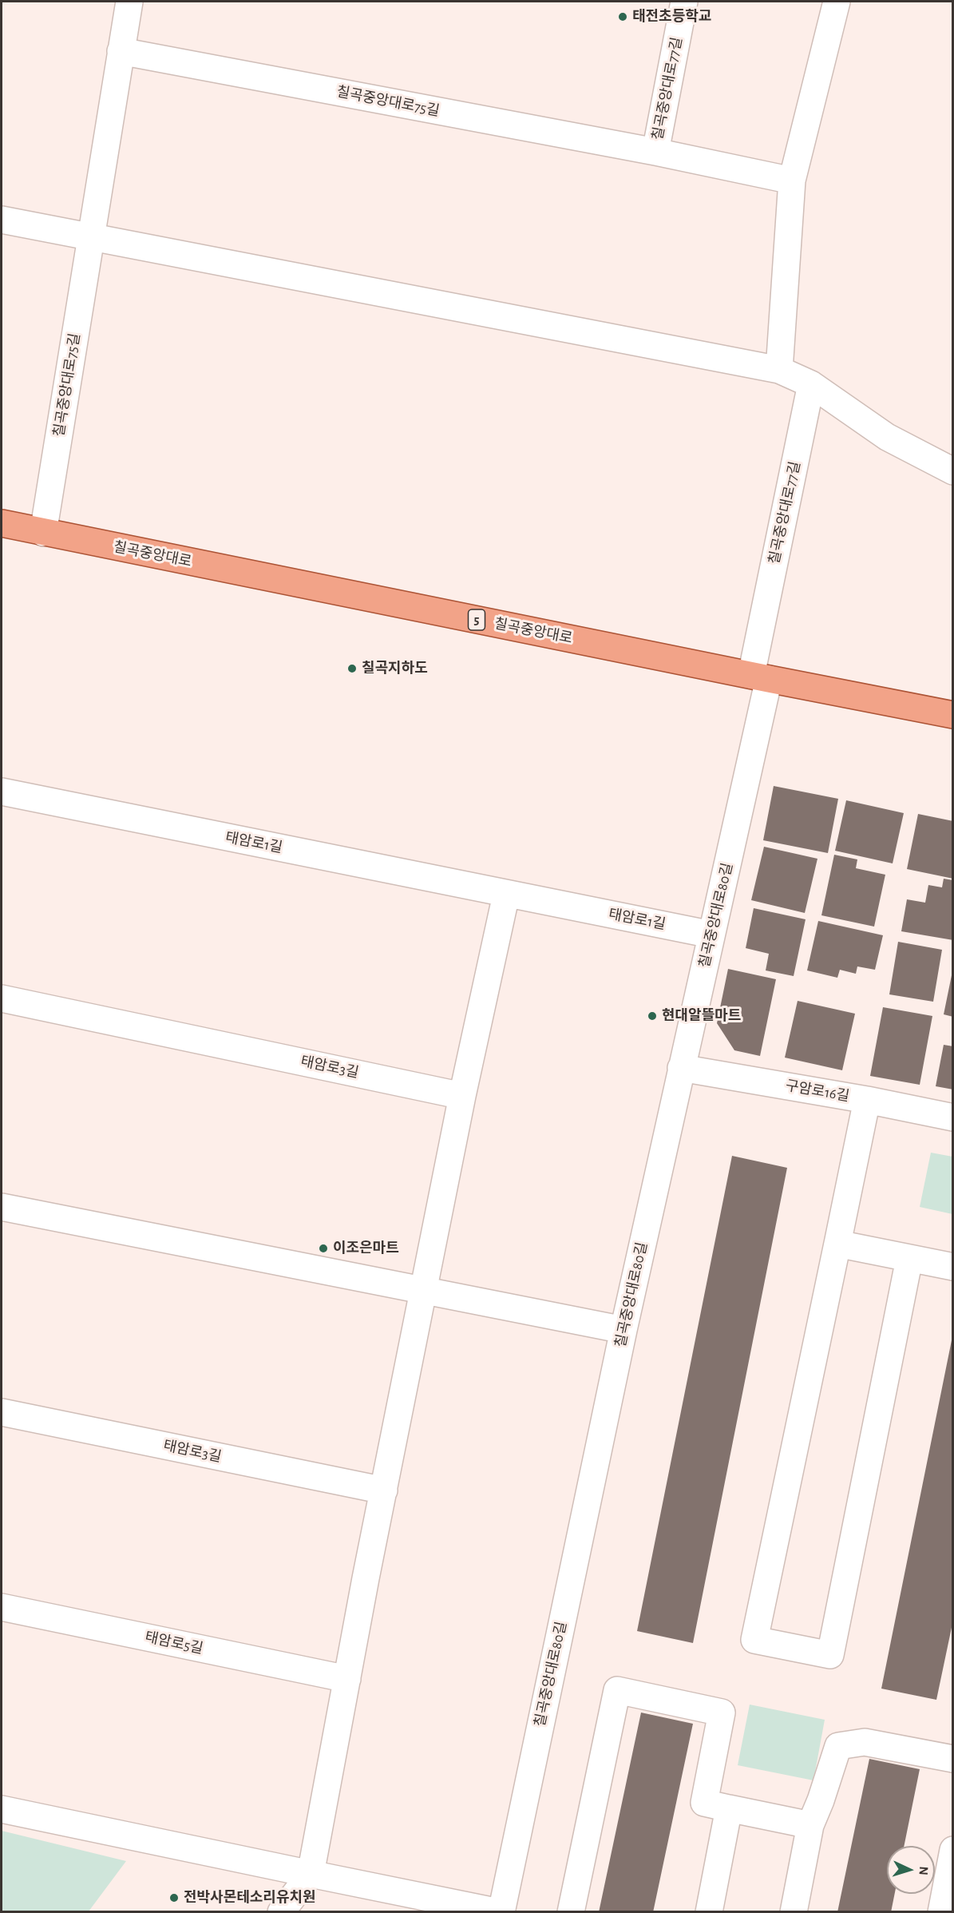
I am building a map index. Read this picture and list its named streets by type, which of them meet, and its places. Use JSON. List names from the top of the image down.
{
  "streets": {
    "main road": ["칠곡중앙대로", "5"],
    "street": [
      "칠곡중앙대로77길",
      "칠곡중앙대로75길",
      "태암로1길",
      "칠곡중앙대로80길",
      "태암로3길",
      "구암로16길",
      "태암로5길"
    ]
  },
  "crossings": [
    ["칠곡중앙대로77길", "칠곡중앙대로75길"],
    ["칠곡중앙대로77길", "칠곡중앙대로"],
    ["칠곡중앙대로77길", "칠곡중앙대로80길"],
    ["칠곡중앙대로75길", "칠곡중앙대로"],
    ["칠곡중앙대로", "칠곡중앙대로80길"],
    ["태암로1길", "칠곡중앙대로80길"],
    ["칠곡중앙대로80길", "구암로16길"]
  ],
  "places": [
    "태전초등학교",
    "칠곡지하도",
    "현대알뜰마트",
    "이조은마트",
    "전박사몬테소리유치원"
  ],
  "north": "right"
}
